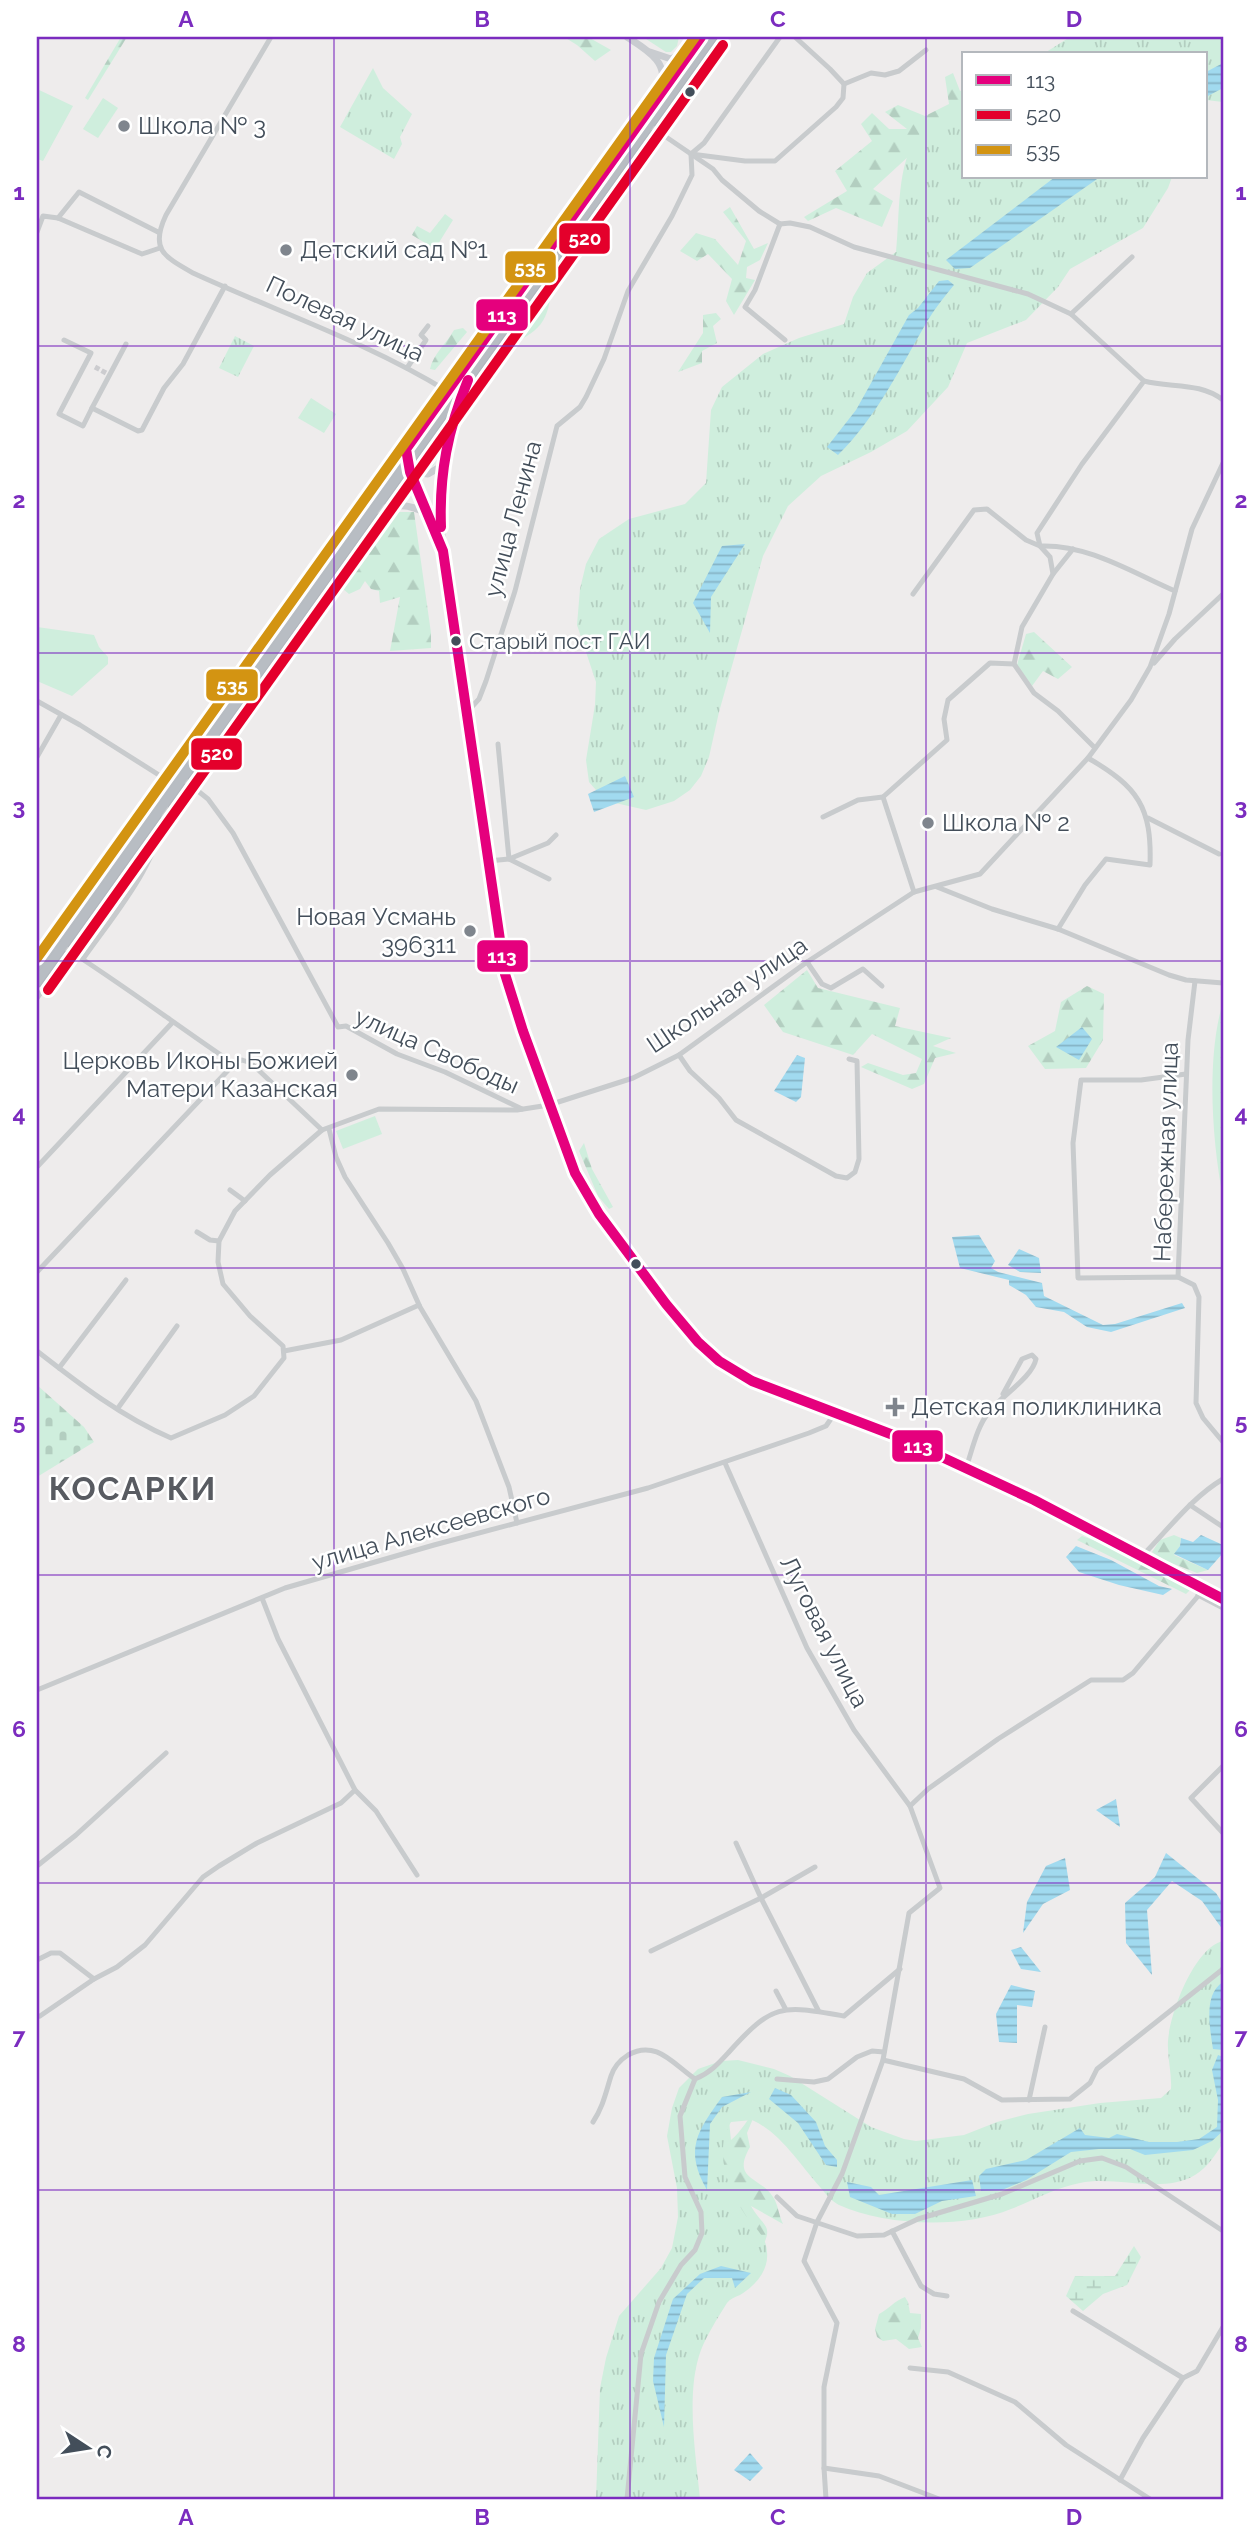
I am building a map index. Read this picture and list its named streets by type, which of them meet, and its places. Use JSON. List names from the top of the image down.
{
  "streets": {
    "main road": ["улица Ленина"],
    "street": [
      "Полевая улица",
      "Школьная улица",
      "улица Свободы",
      "Набережная улица",
      "улица Алексеевского",
      "Луговая улица"
    ]
  },
  "crossings": [
    ["улица Ленина", "Школьная улица"],
    ["улица Ленина", "улица Свободы"],
    ["улица Ленина", "улица Алексеевского"],
    ["Школьная улица", "улица Свободы"],
    ["улица Алексеевского", "Луговая улица"]
  ],
  "districts": ["КОСАРКИ"],
  "places": {
    "other": [
      "Школа № 3",
      "Детский сад №1",
      "Старый пост ГАИ",
      "Школа № 2",
      "Новая Усмань 396311",
      "Церковь Иконы Божией Матери Казанская"
    ],
    "health": ["Детская поликлиника"]
  },
  "lines": ["transit line 113", "transit line 535", "transit line 520"],
  "legend": ["113", "520", "535"],
  "north": "right",
  "grid": {
    "columns": [
      "A",
      "B",
      "C",
      "D"
    ],
    "rows": [
      "1",
      "2",
      "3",
      "4",
      "5",
      "6",
      "7",
      "8"
    ]
  }
}
